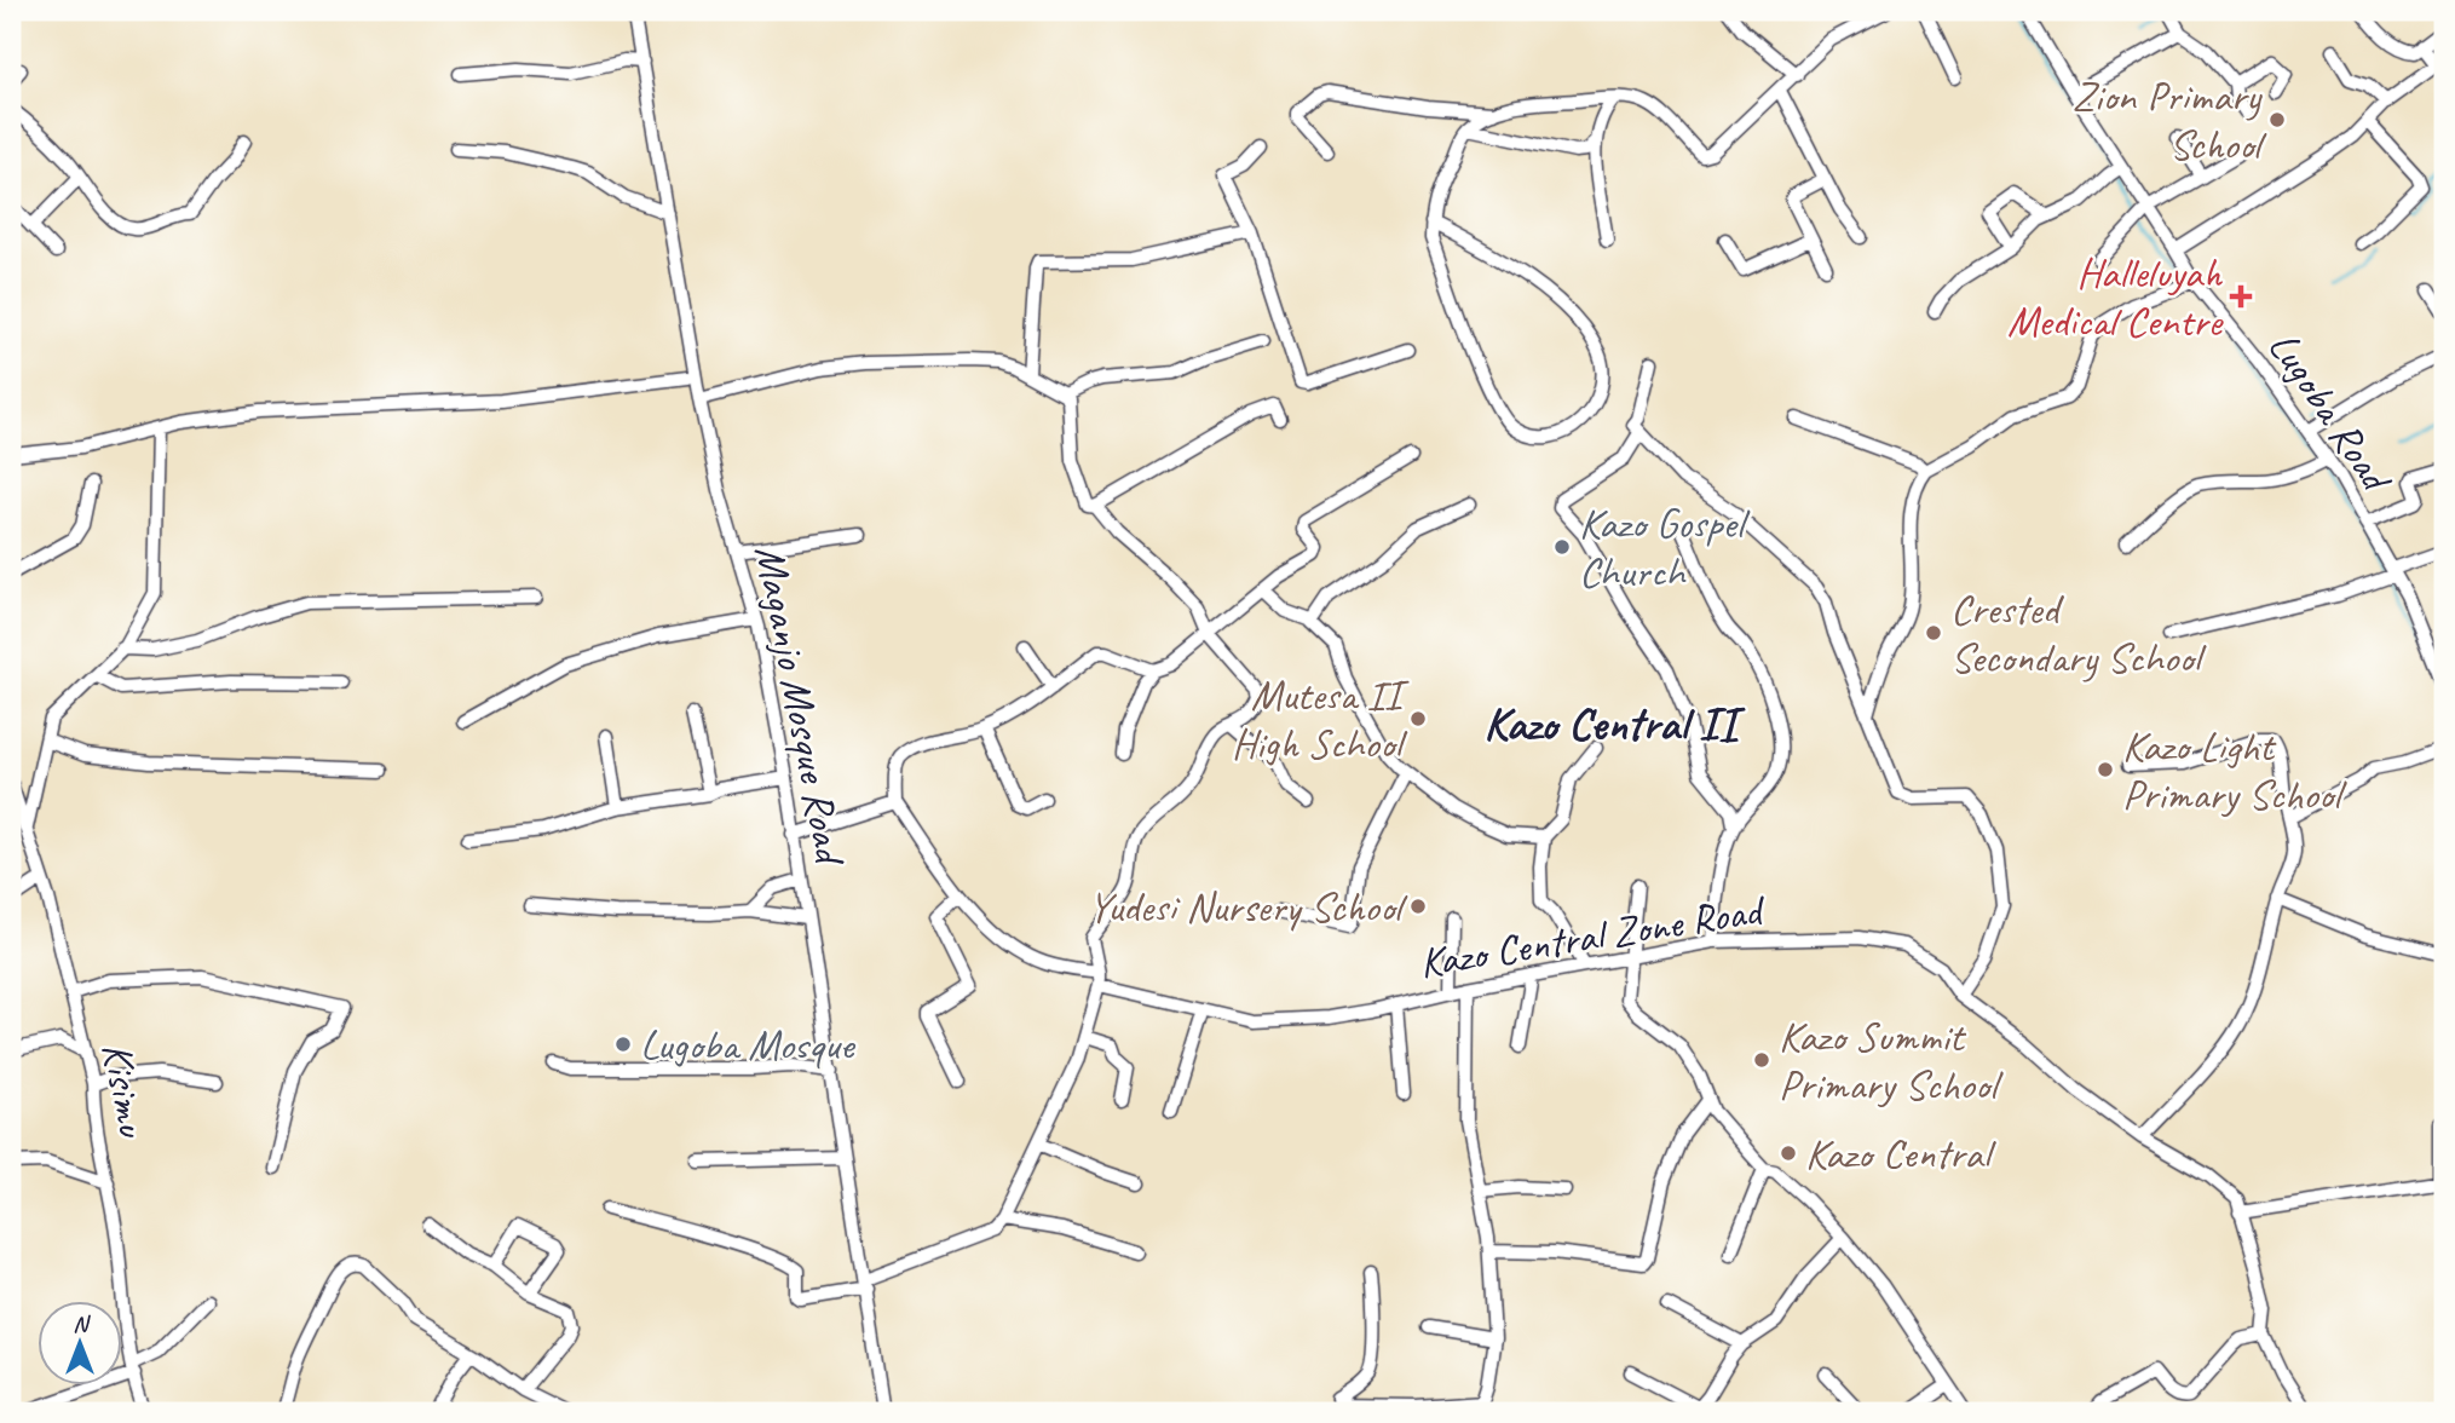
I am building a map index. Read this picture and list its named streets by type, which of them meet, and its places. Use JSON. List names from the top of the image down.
{
  "streets": {
    "street": [
      "Lugoba Road",
      "Maganjo Mosque Road",
      "Kazo Central Zone Road",
      "Kisimu"
    ]
  },
  "districts": ["Kazo Central II"],
  "places": {
    "other": [
      "Zion Primary School",
      "Kazo Gospel Church",
      "Crested Secondary School",
      "Mutesa II High School",
      "Kazo Light Primary School",
      "Yudesi Nursery School",
      "Lugoba Mosque",
      "Kazo Summit Primary School",
      "Kazo Central"
    ],
    "health": ["Halleluyah Medical Centre"]
  },
  "north": "top"
}
